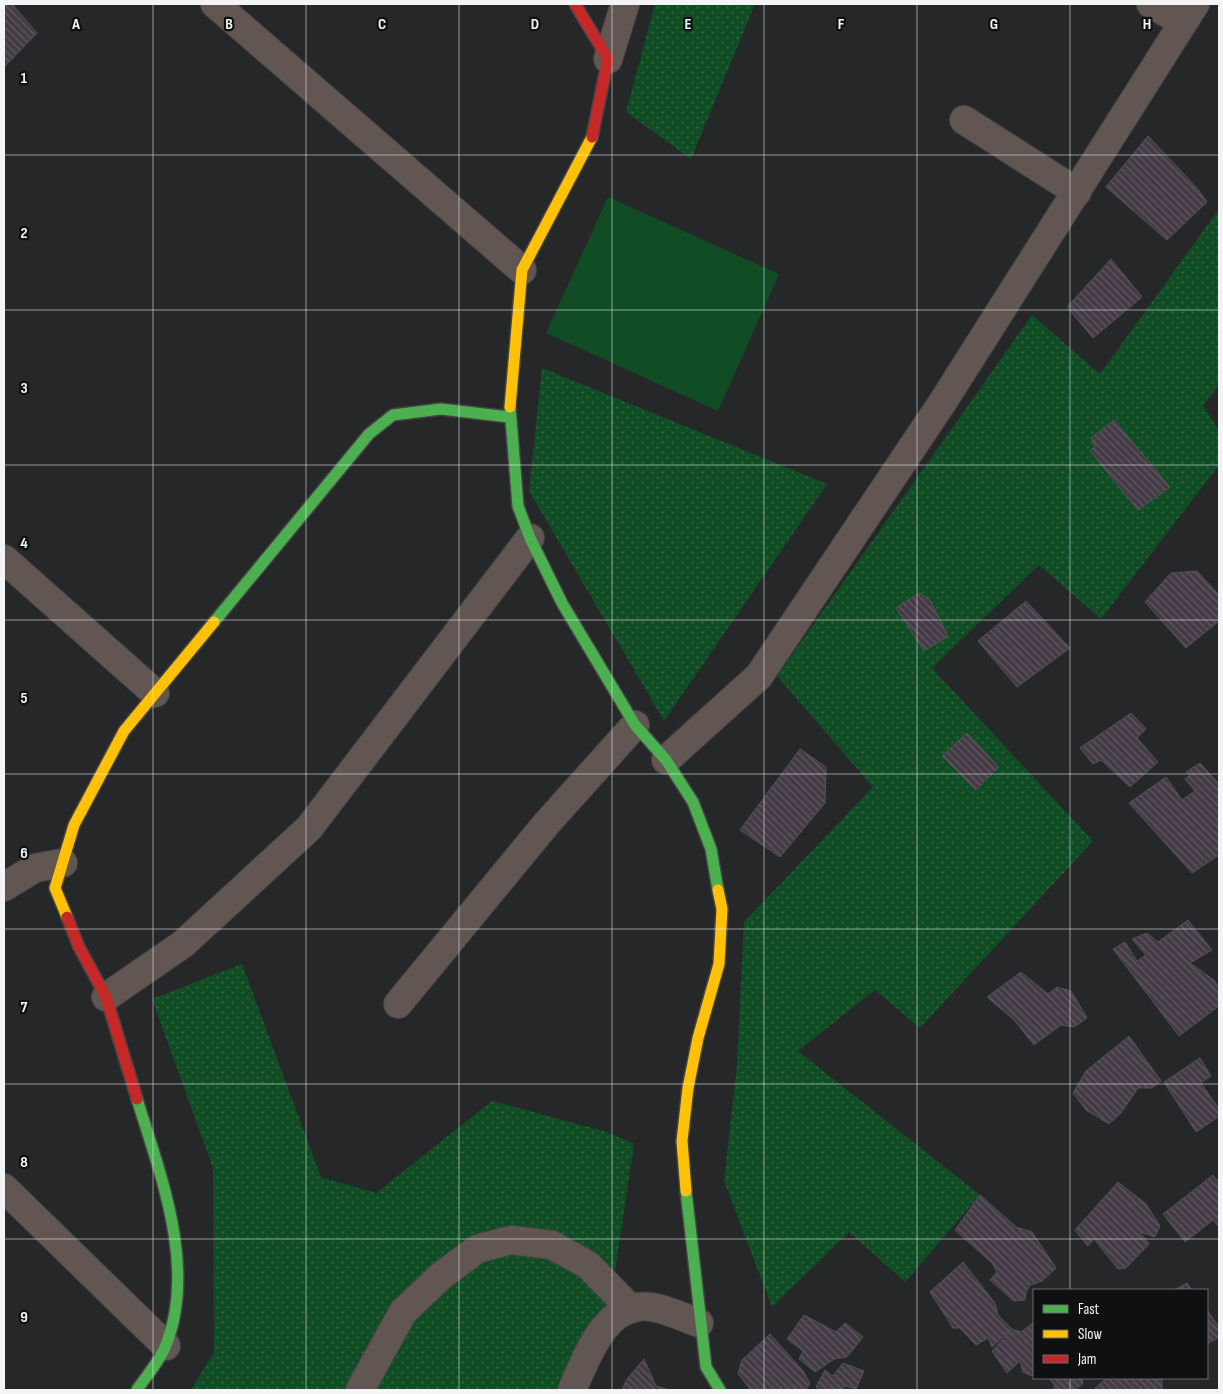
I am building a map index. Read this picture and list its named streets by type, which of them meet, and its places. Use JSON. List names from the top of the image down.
{
  "legend": ["Fast", "Slow", "Jam"],
  "grid": {
    "columns": [
      "A",
      "B",
      "C",
      "D",
      "E",
      "F",
      "G",
      "H"
    ],
    "rows": [
      "1",
      "2",
      "3",
      "4",
      "5",
      "6",
      "7",
      "8",
      "9"
    ]
  }
}
